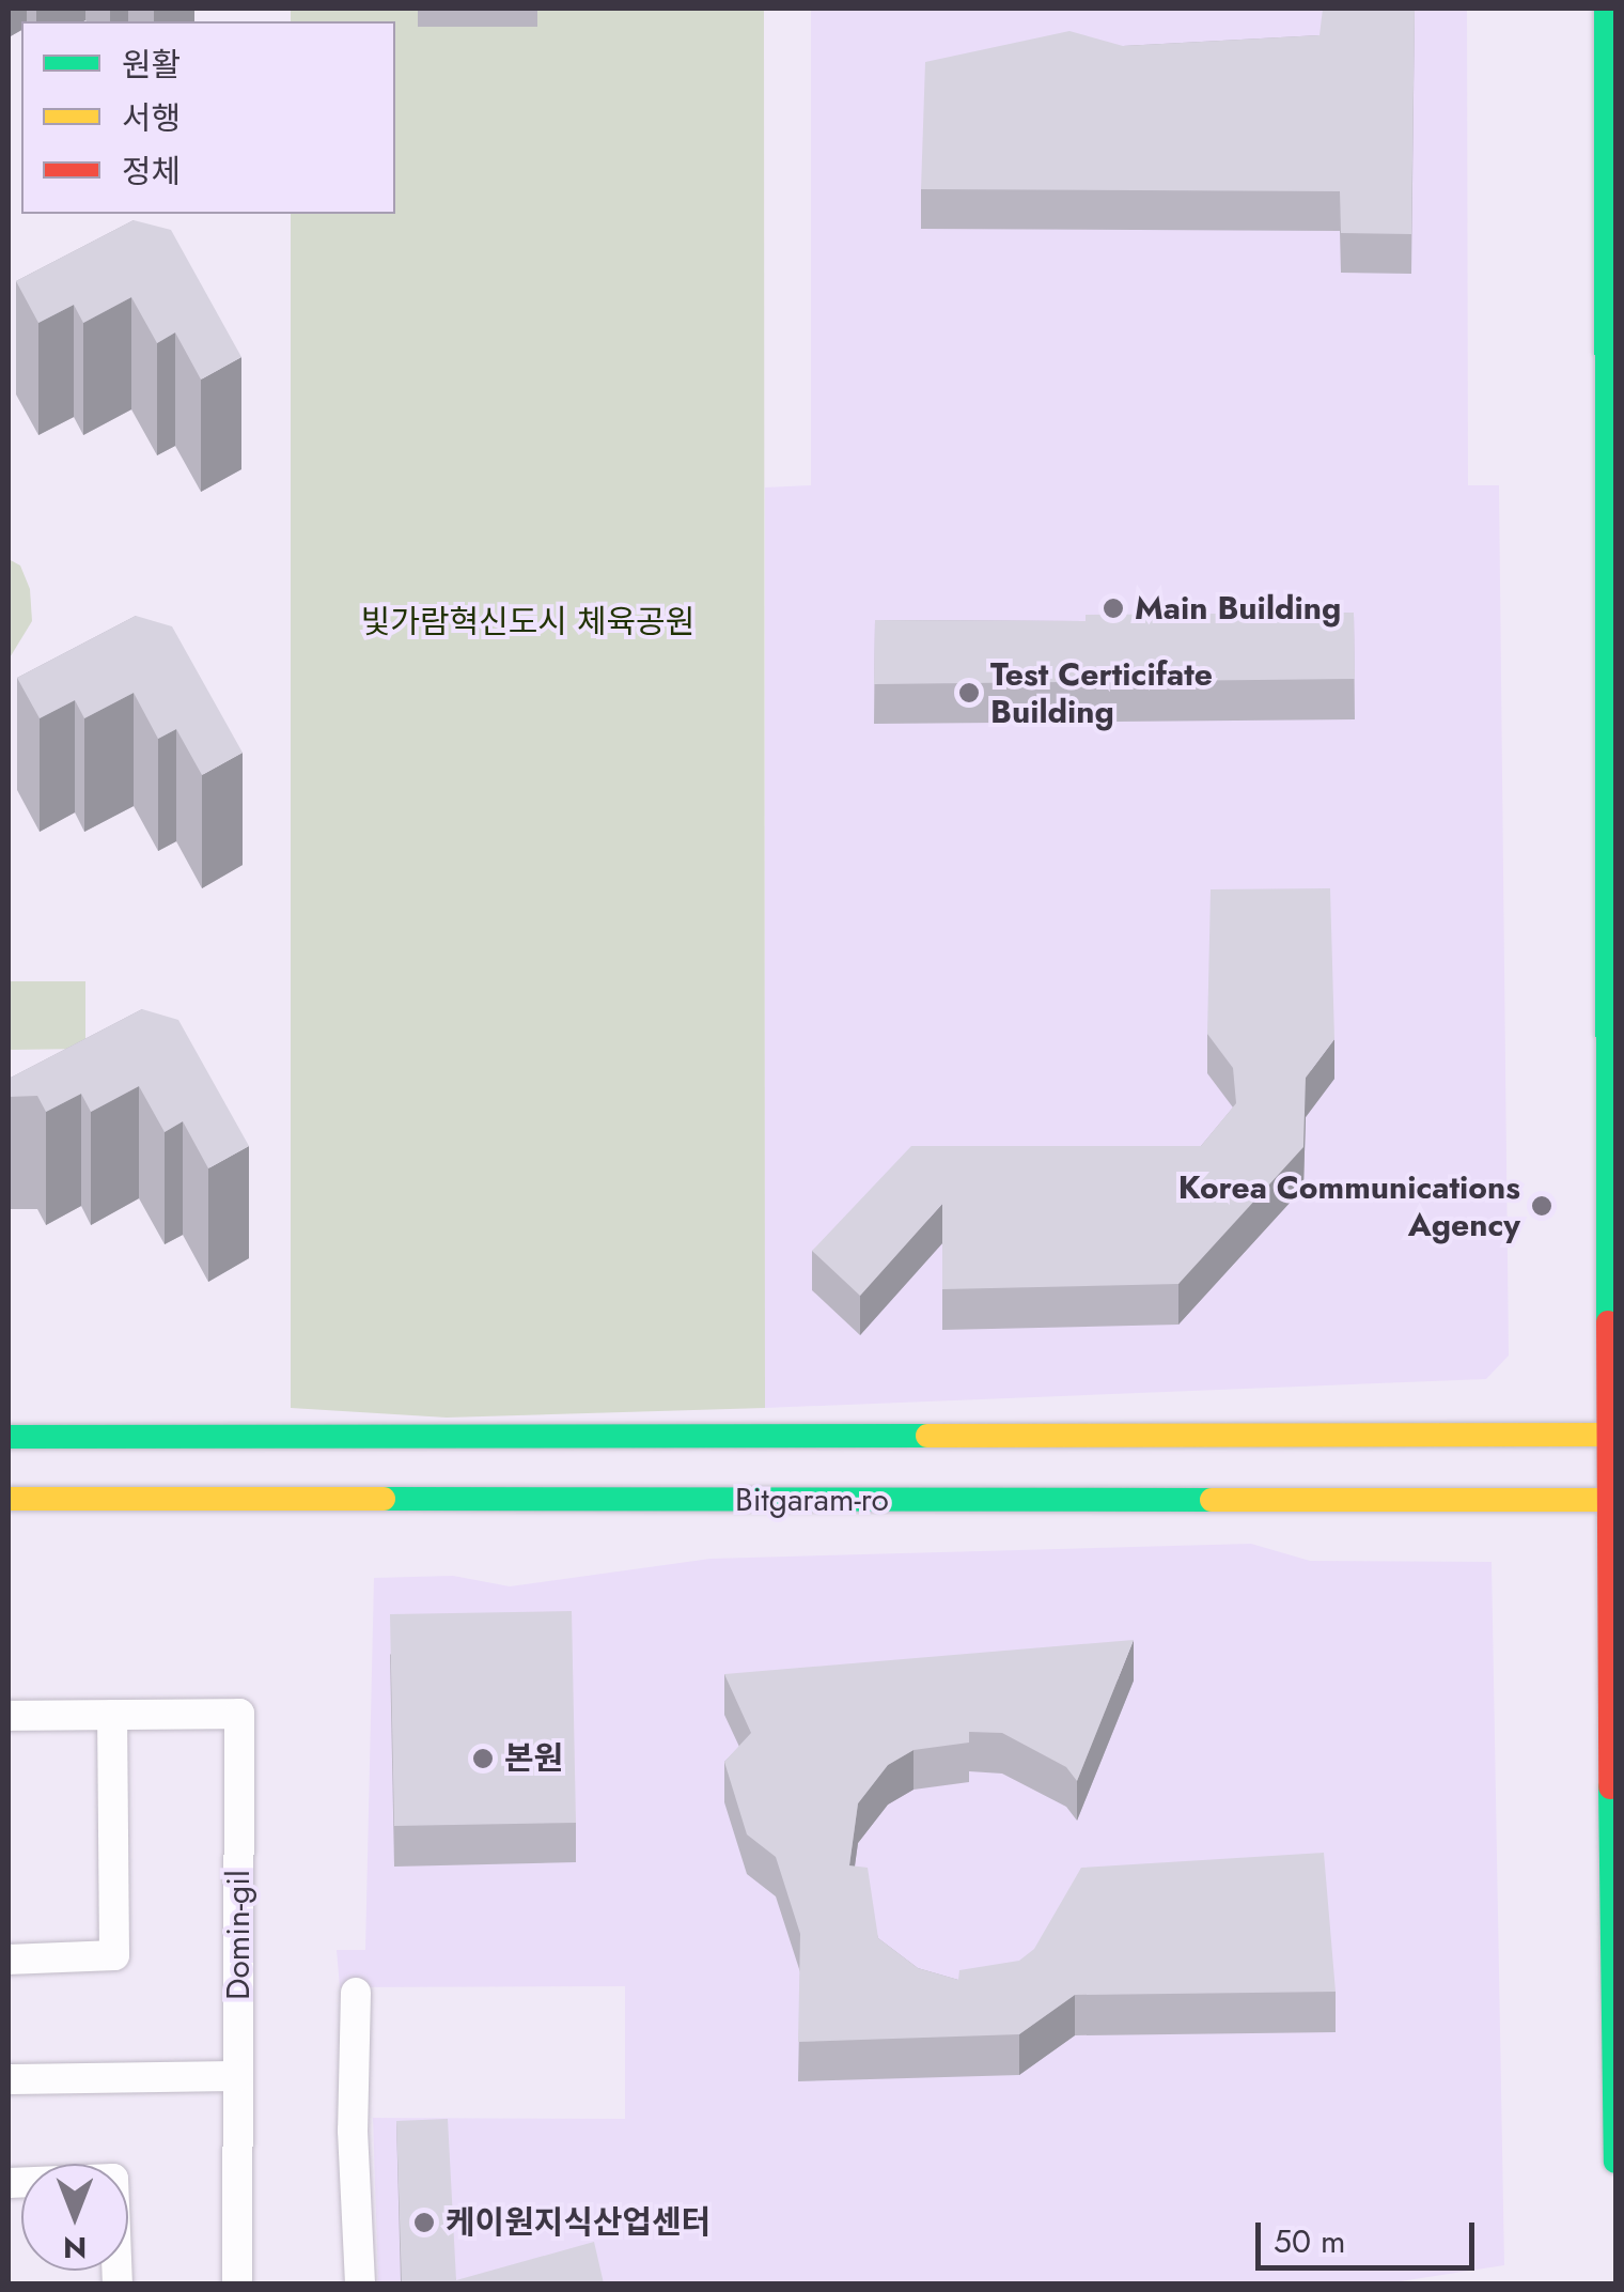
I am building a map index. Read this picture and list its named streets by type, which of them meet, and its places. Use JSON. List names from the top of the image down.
{
  "streets": {
    "main road": ["Bitgaram-ro"],
    "street": ["Domin-gil"]
  },
  "parks": ["빛가람혁신도시 체육공원"],
  "places": [
    "Main Building",
    "Test Certicifate Building",
    "Korea Communications Agency",
    "본원",
    "케이원지식산업센터"
  ],
  "legend": ["원활", "서행", "정체"],
  "scale_bar": "50 m",
  "north": "bottom"
}
